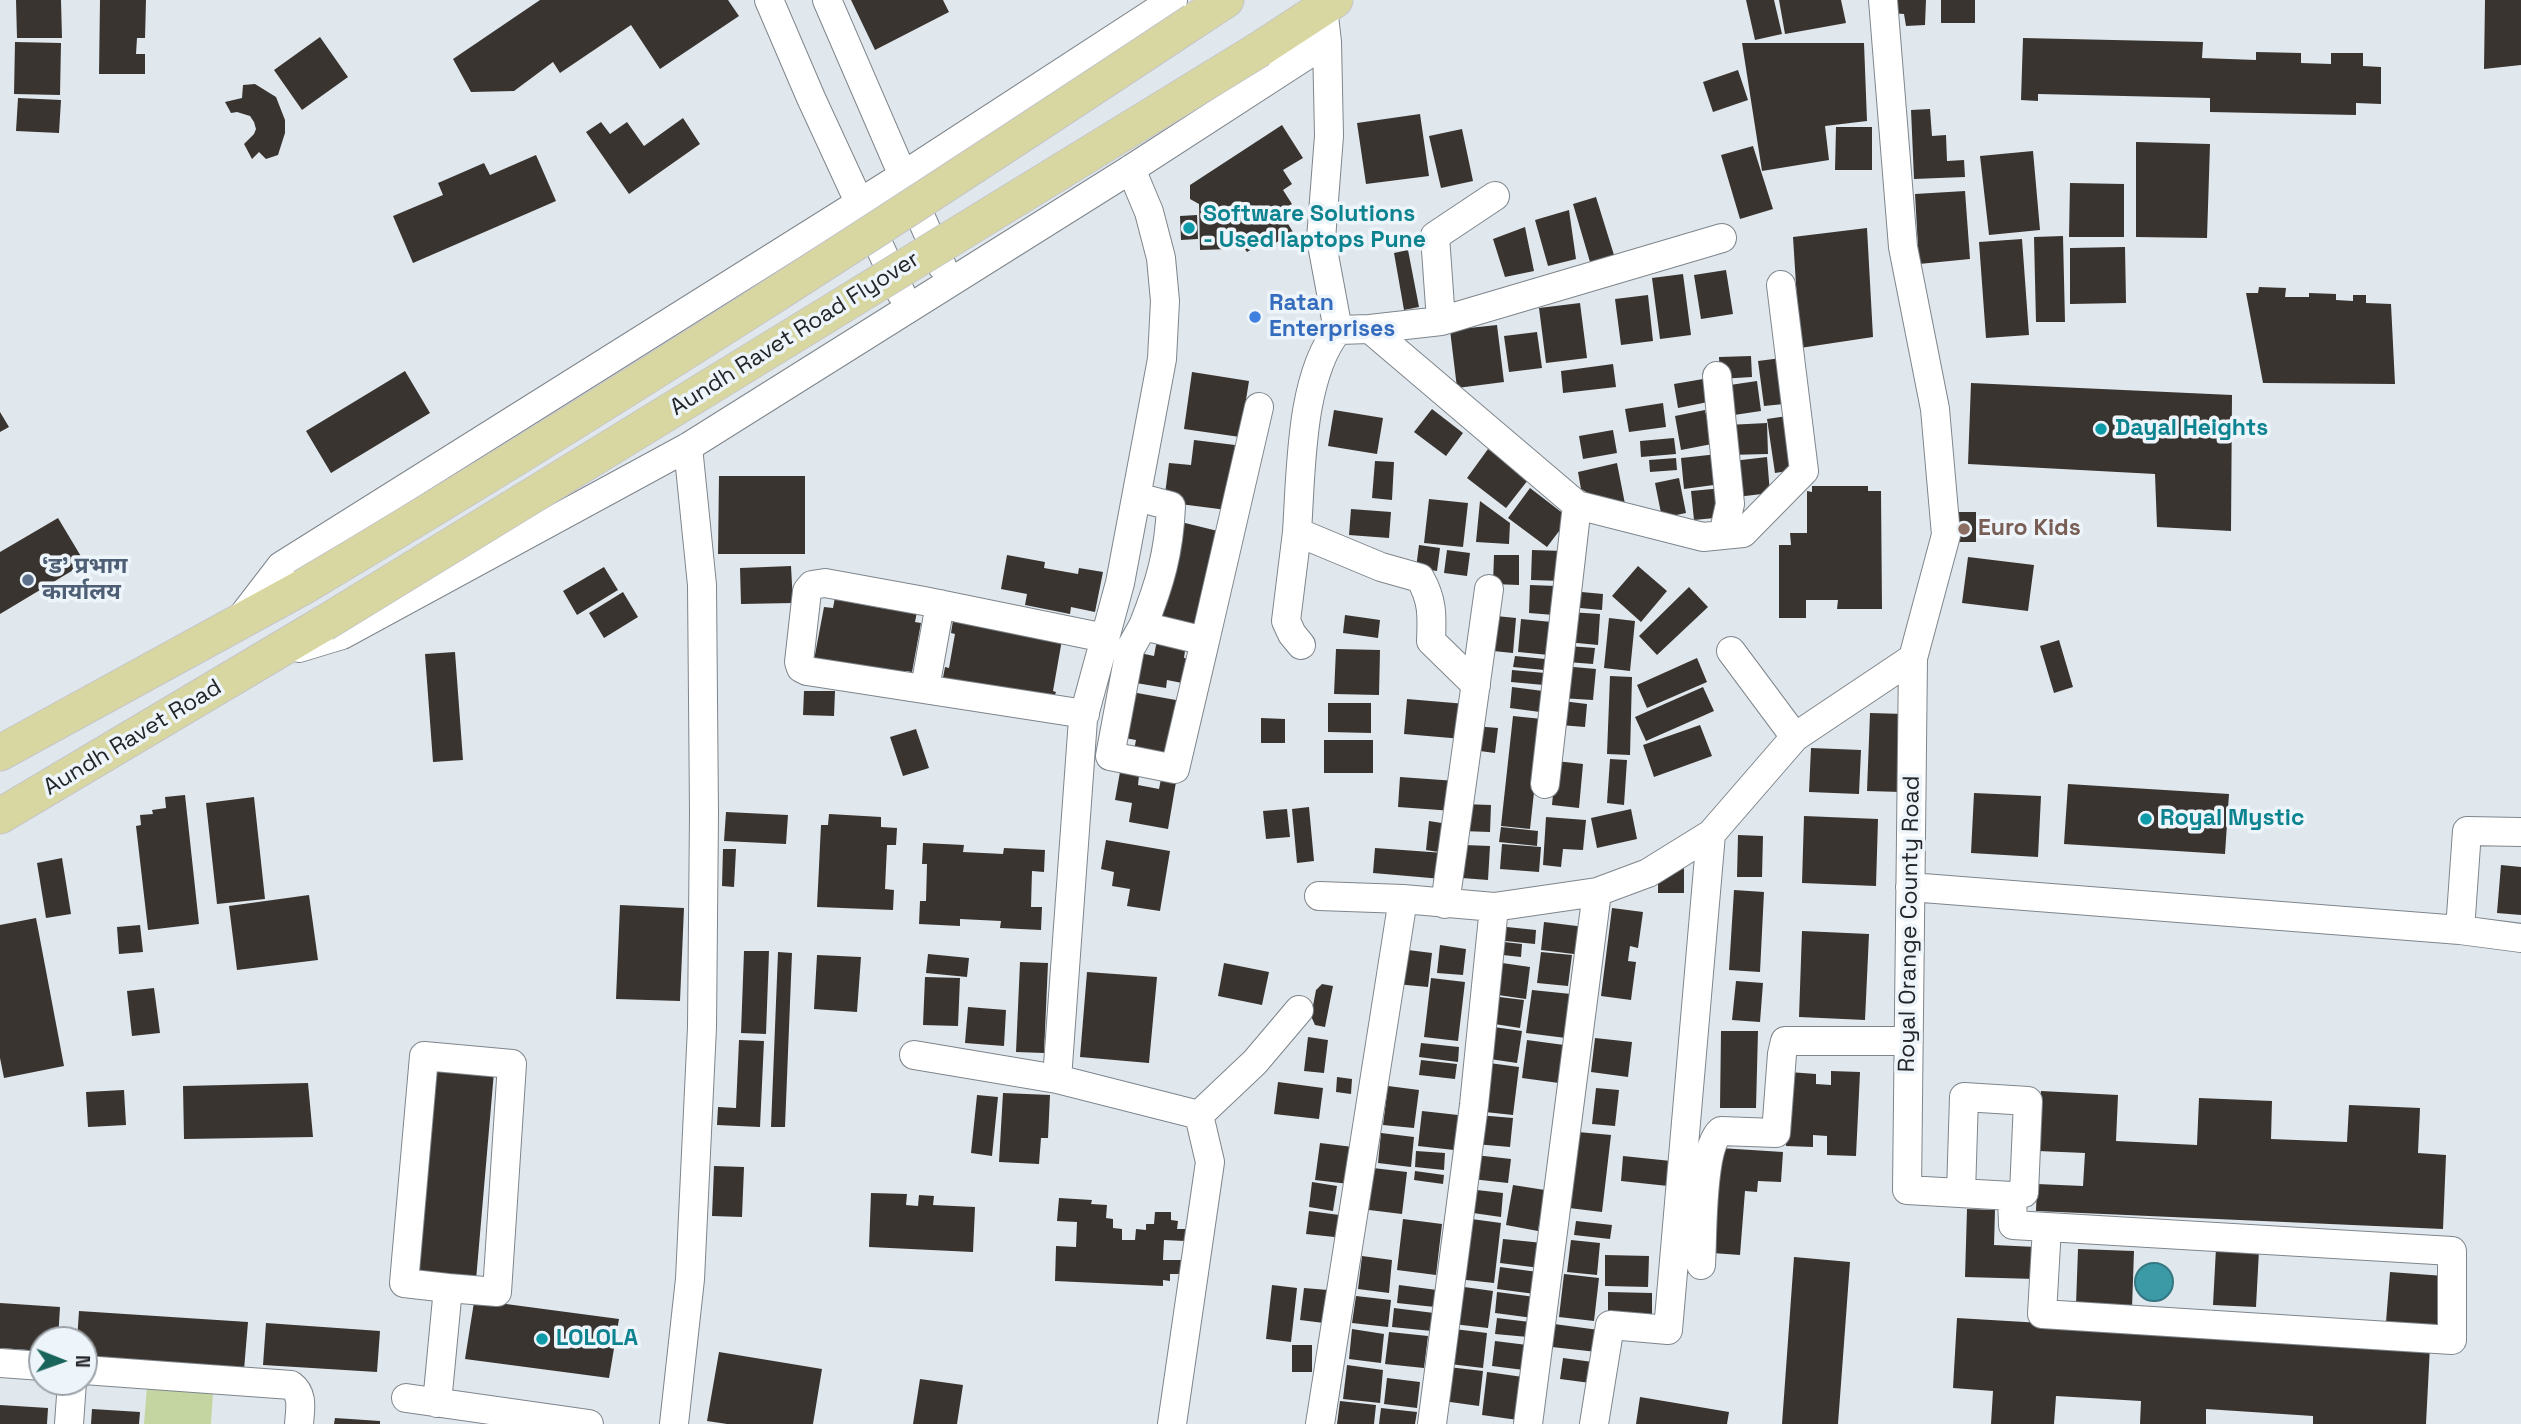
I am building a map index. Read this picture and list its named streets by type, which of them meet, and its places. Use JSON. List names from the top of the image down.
{
  "streets": {
    "main road": ["Aundh Ravet Road Flyover", "Aundh Ravet Road"],
    "street": ["Royal Orange County Road"]
  },
  "crossings": [
    ["Aundh Ravet Road Flyover", "Aundh Ravet Road"]
  ],
  "places": [
    "Software Solutions - Used laptops Pune",
    "Ratan Enterprises",
    "Dayal Heights",
    "Euro Kids",
    "‘ड’ प्रभाग कार्यालय",
    "Royal Mystic",
    "LOLOLA"
  ],
  "north": "right"
}
